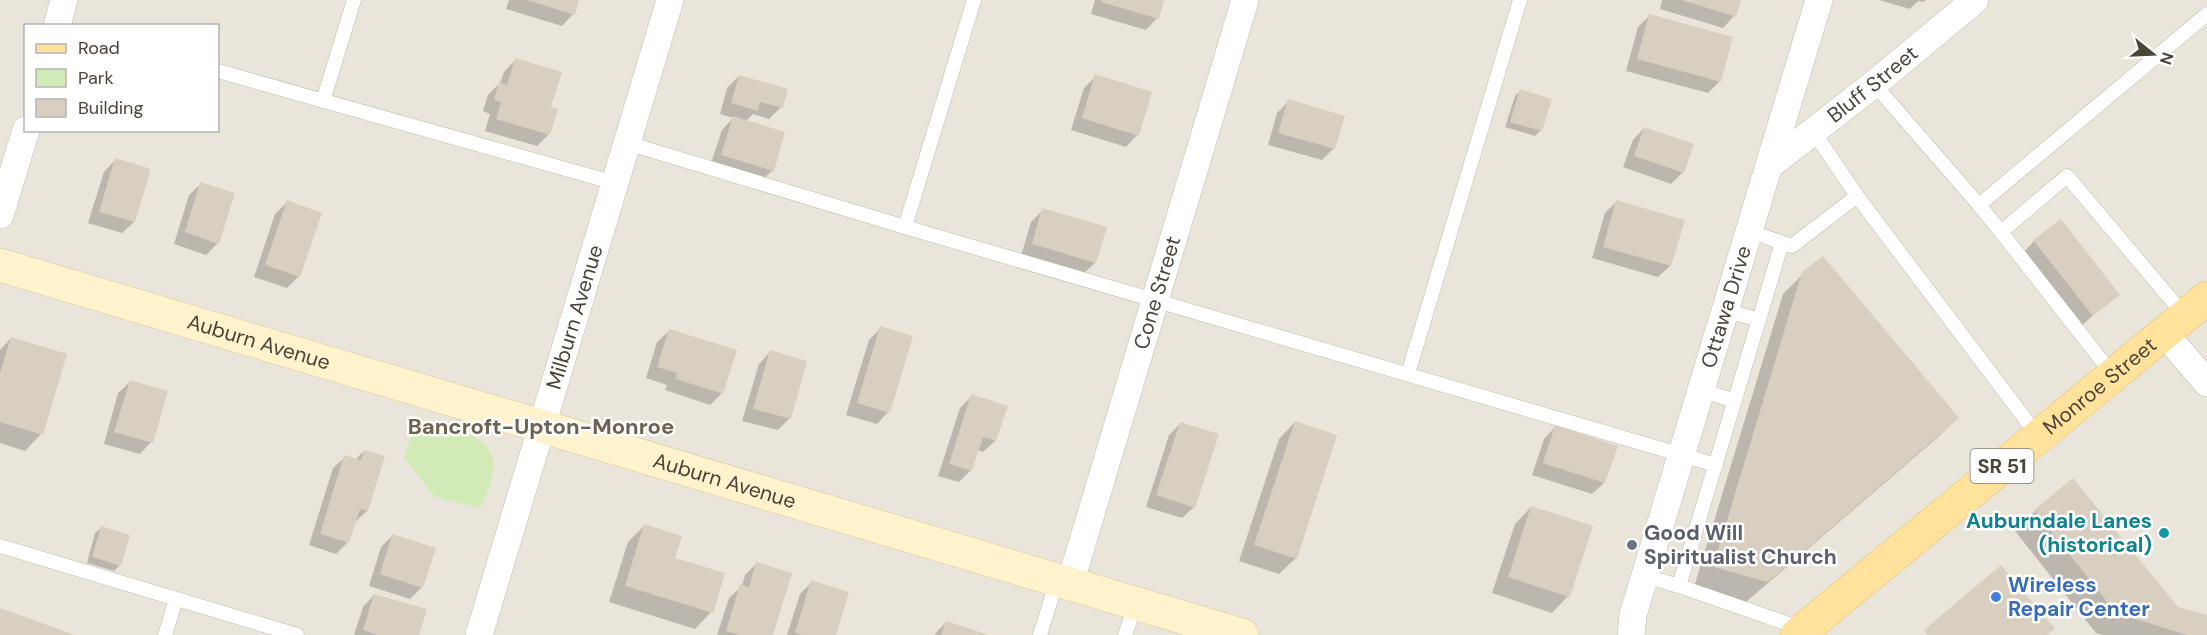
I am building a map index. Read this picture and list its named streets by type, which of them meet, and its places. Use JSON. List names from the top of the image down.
{
  "streets": {
    "main road": ["Monroe Street", "SR 51"],
    "street": [
      "Bluff Street",
      "Cone Street",
      "Ottawa Drive",
      "Milburn Avenue",
      "Auburn Avenue"
    ]
  },
  "crossings": [
    ["Bluff Street", "Ottawa Drive"],
    ["Cone Street", "Auburn Avenue"],
    ["Milburn Avenue", "Auburn Avenue"]
  ],
  "districts": ["Bancroft-Upton-Monroe"],
  "places": ["Auburndale Lanes (historical)", "Good Will Spiritualist Church", "Wireless Repair Center"],
  "legend": ["Road", "Park", "Building"],
  "north": "right"
}
